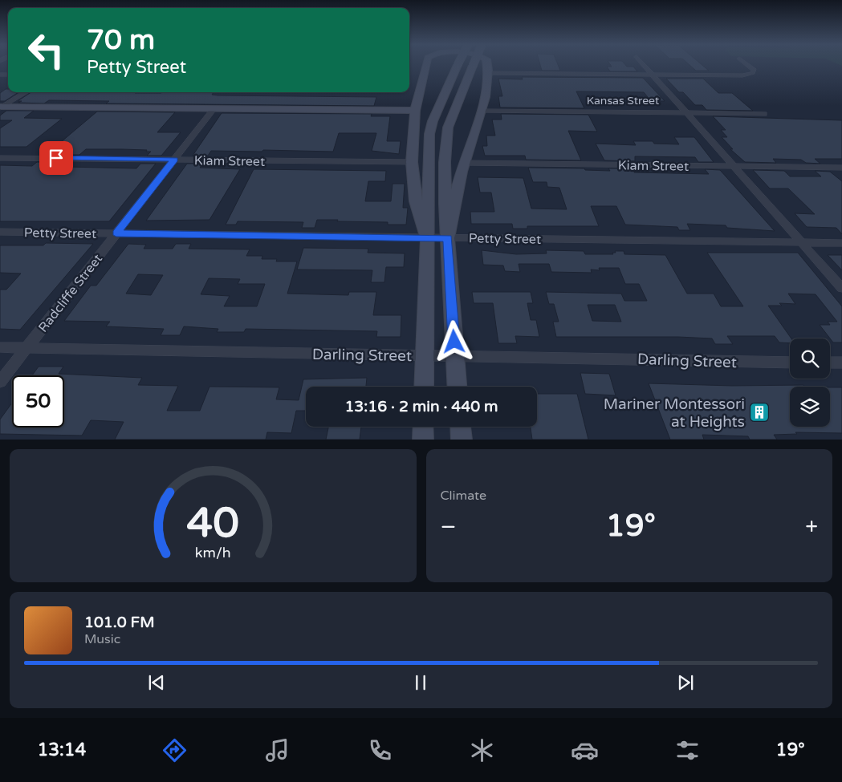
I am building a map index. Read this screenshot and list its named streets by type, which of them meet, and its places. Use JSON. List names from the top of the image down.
{
  "streets": {
    "street": [
      "Kansas Street",
      "Kiam Street",
      "Petty Street",
      "Radcliffe Street",
      "Darling Street"
    ]
  },
  "crossings": [
    ["Kiam Street", "Radcliffe Street"],
    ["Petty Street", "Radcliffe Street"],
    ["Radcliffe Street", "Darling Street"]
  ],
  "places": {
    "building": ["Mariner Montessori at Heights"]
  },
  "page": {
    "turn": ["70 m", "Petty Street"],
    "limit": "50",
    "trip": "13:16 · 2 min · 440 m",
    "tile": "Climate",
    "heat": ["−", "19°", "+"],
    "song": ["101.0 FM", "Music"],
    "tabs": ["13:14", "19°"],
    "gauge": ["40", "km/h"]
  }
}
